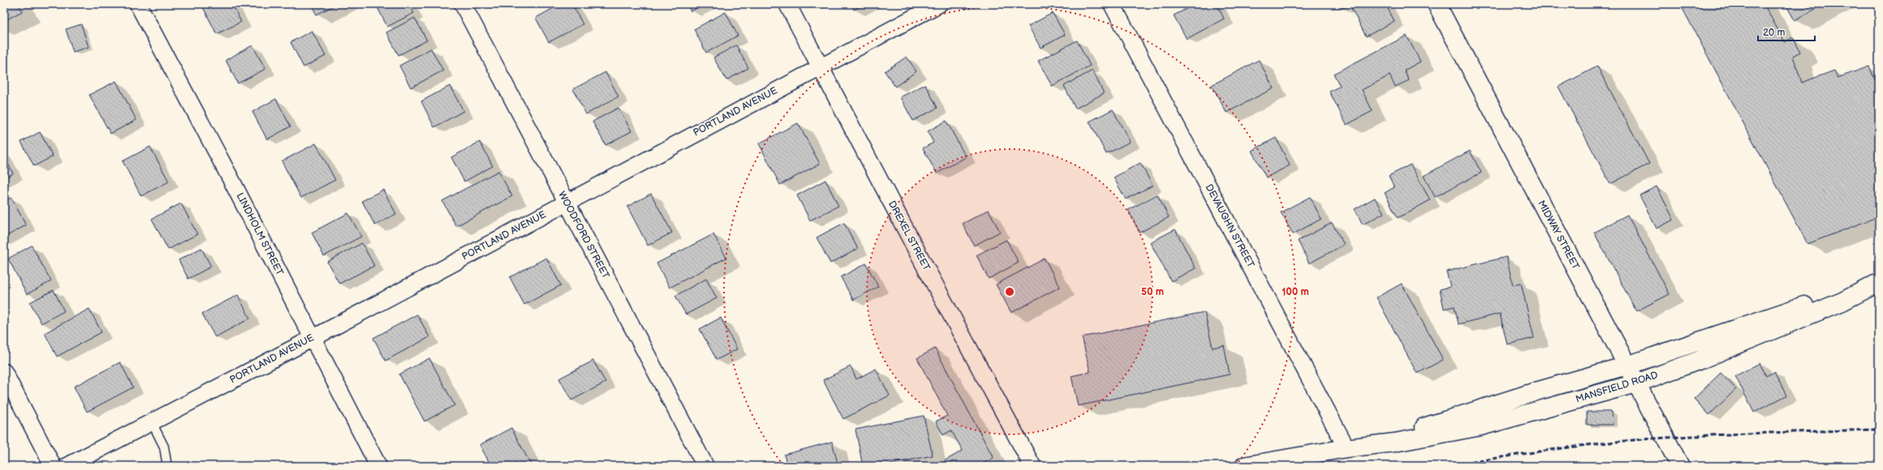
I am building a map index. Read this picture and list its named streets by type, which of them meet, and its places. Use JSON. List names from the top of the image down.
{
  "streets": {
    "main road": ["MIDWAY STREET", "MANSFIELD ROAD"],
    "street": [
      "PORTLAND AVENUE",
      "DEVAUGHN STREET",
      "LINDHOLM STREET",
      "WOODFORD STREET",
      "DREXEL STREET"
    ]
  },
  "crossings": [
    ["PORTLAND AVENUE", "LINDHOLM STREET"],
    ["PORTLAND AVENUE", "WOODFORD STREET"],
    ["PORTLAND AVENUE", "DREXEL STREET"],
    ["DEVAUGHN STREET", "MANSFIELD ROAD"],
    ["MIDWAY STREET", "MANSFIELD ROAD"]
  ],
  "scale_bar": "20 m",
  "rings": ["50 m", "100 m"]
}
